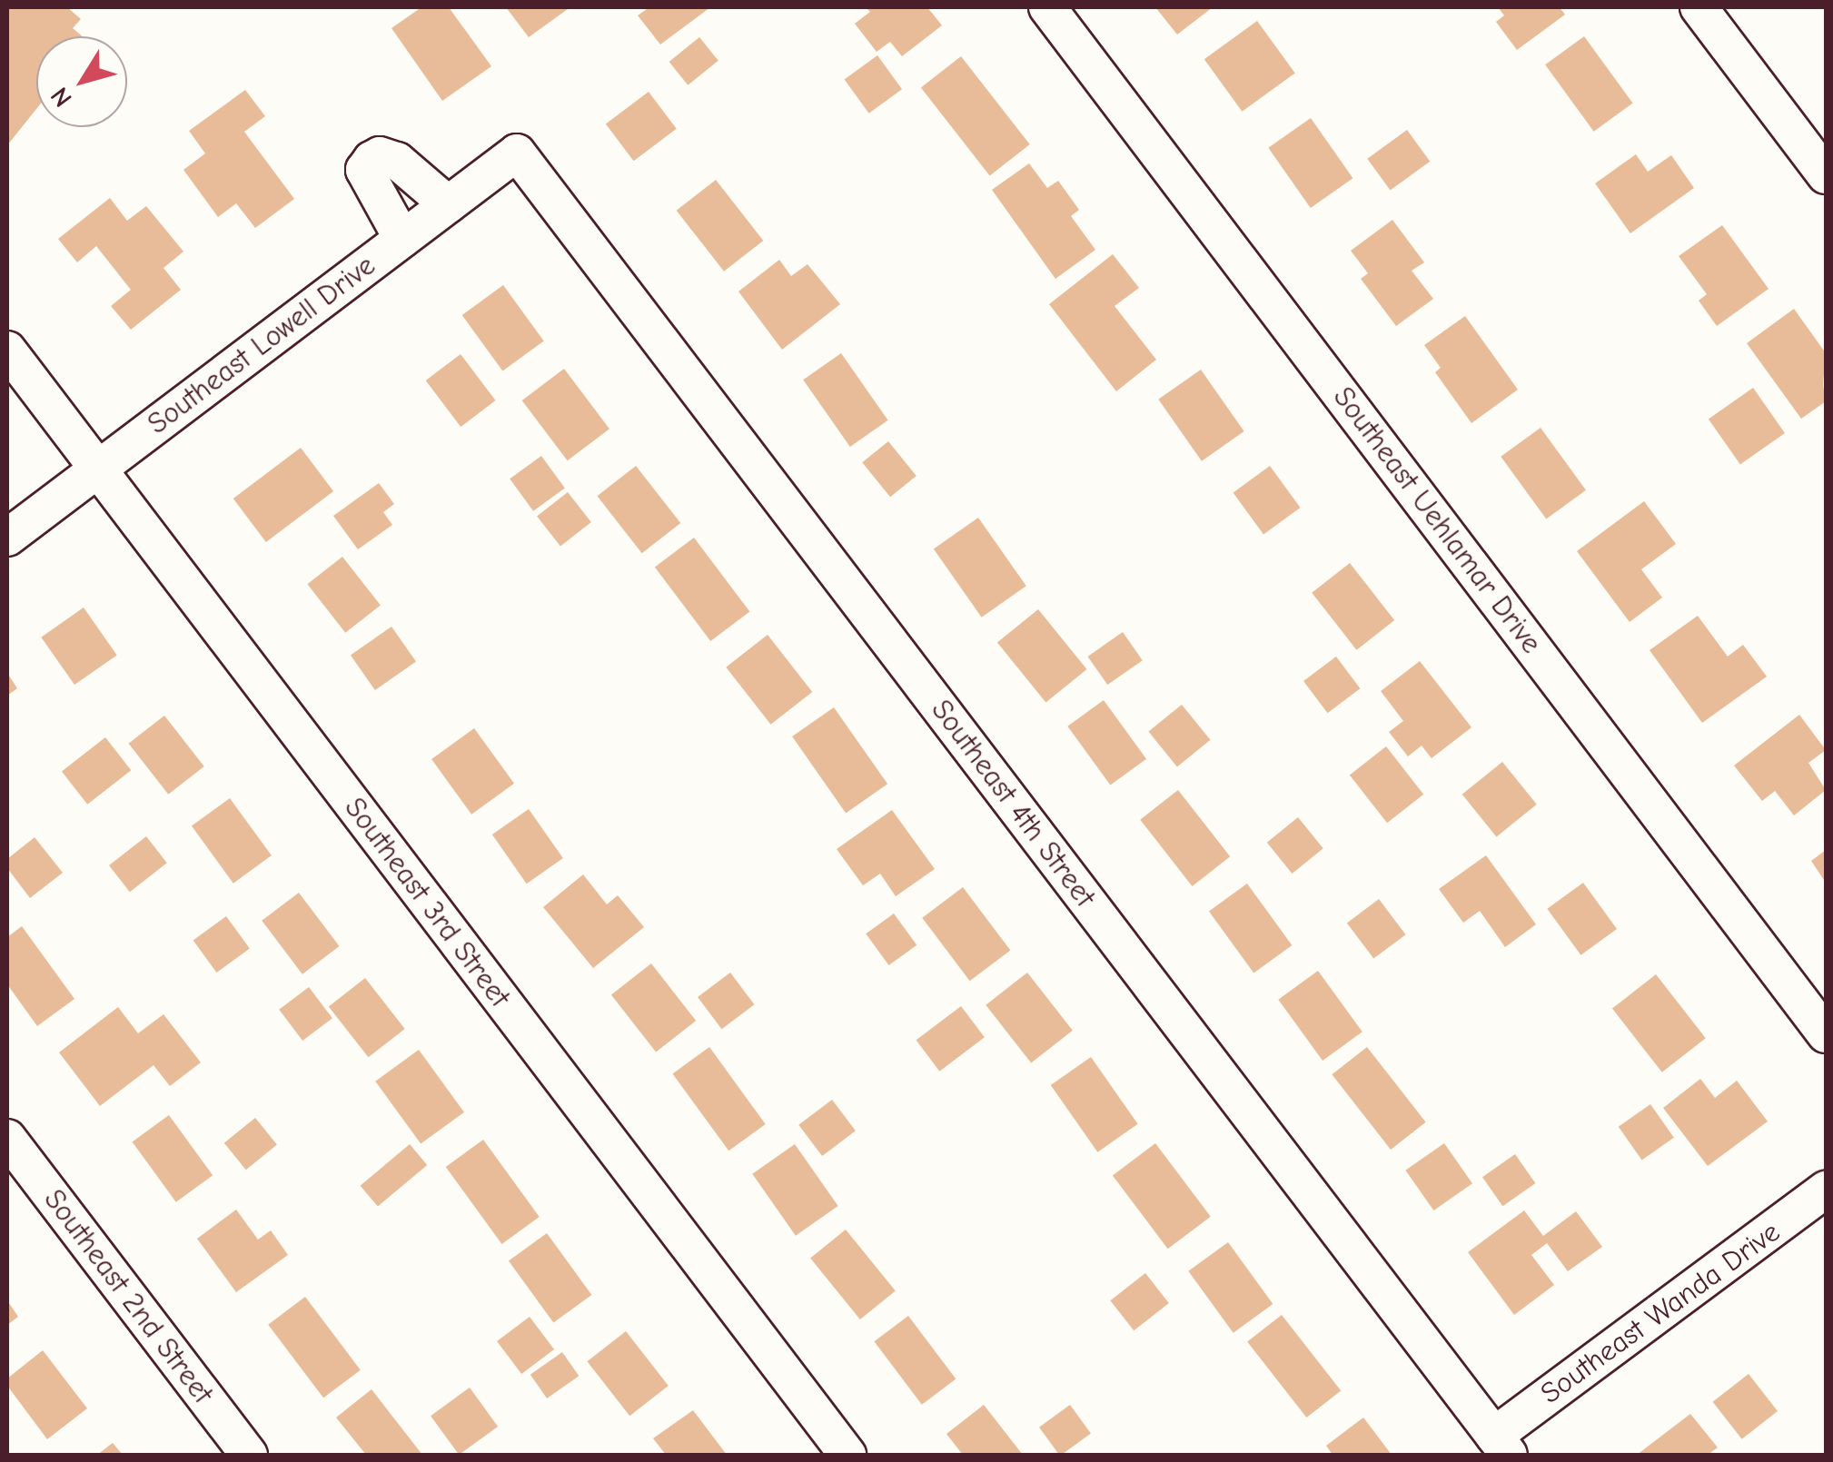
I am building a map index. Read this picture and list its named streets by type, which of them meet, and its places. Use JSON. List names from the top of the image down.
{
  "streets": {
    "street": [
      "Southeast Lowell Drive",
      "Southeast Uehlamar Drive",
      "Southeast 4th Street",
      "Southeast 3rd Street",
      "Southeast 2nd Street",
      "Southeast Wanda Drive"
    ]
  },
  "crossings": [
    ["Southeast Lowell Drive", "Southeast 4th Street"],
    ["Southeast Lowell Drive", "Southeast 3rd Street"],
    ["Southeast 4th Street", "Southeast Wanda Drive"]
  ],
  "north": "bottom left"
}
